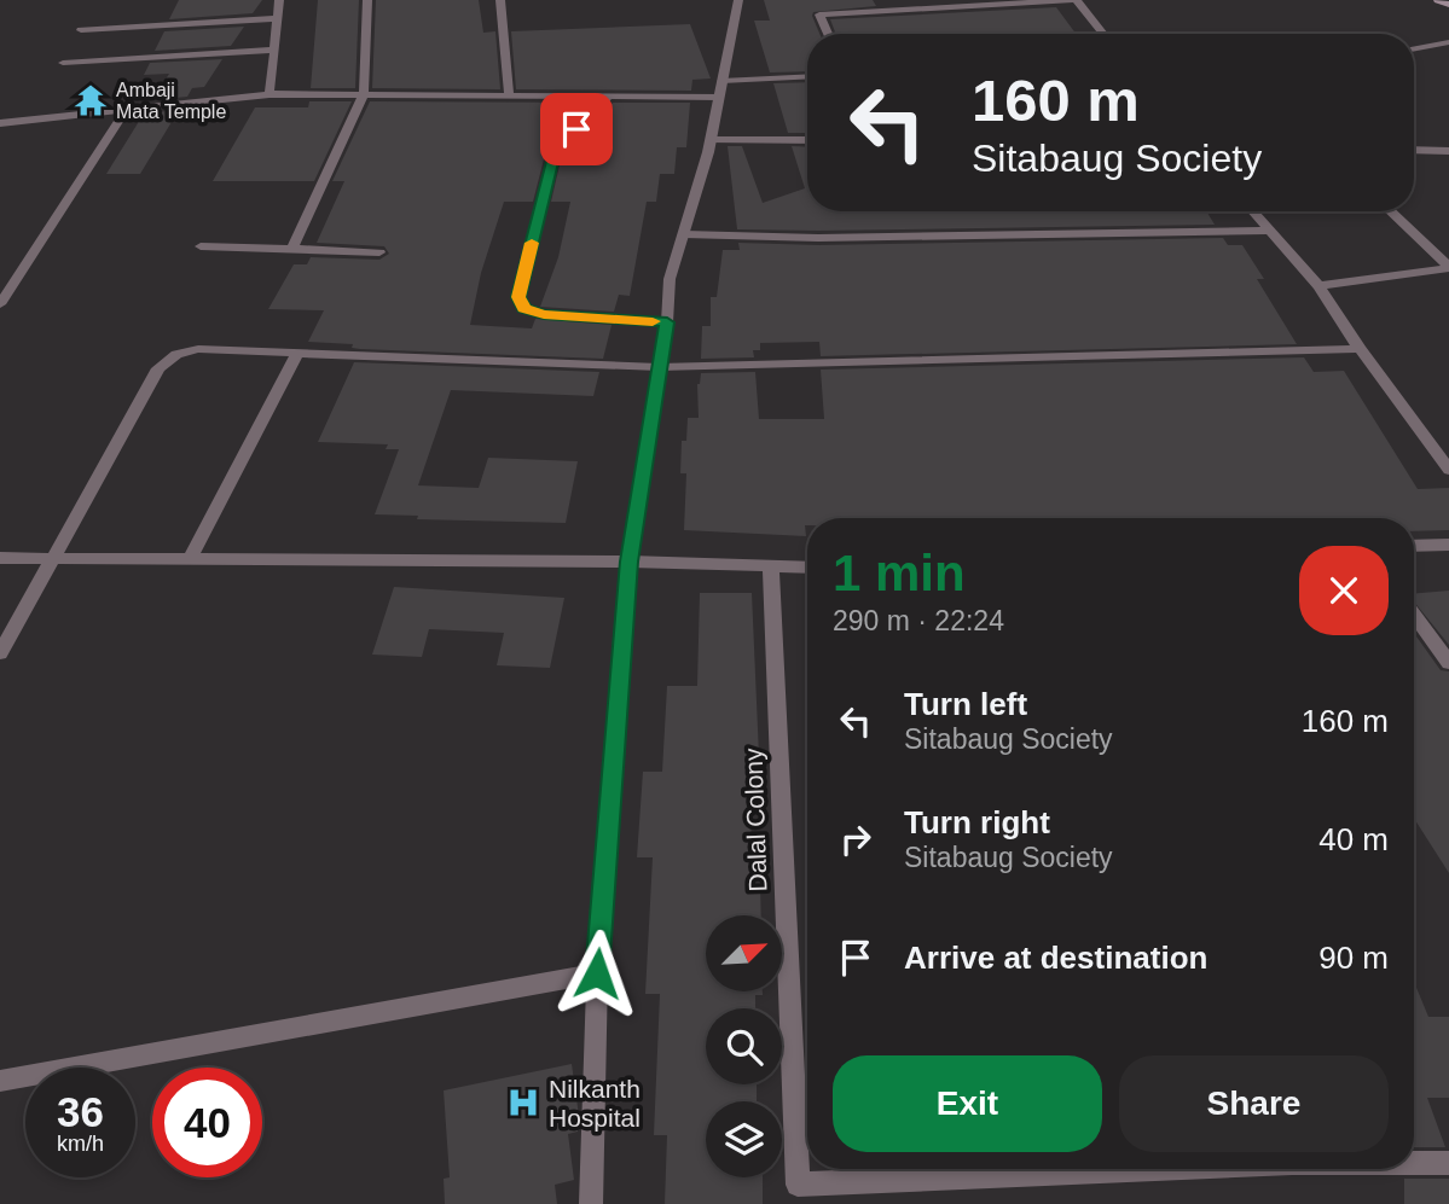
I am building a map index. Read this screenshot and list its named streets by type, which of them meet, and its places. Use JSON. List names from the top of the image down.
{
  "streets": {
    "street": ["Dalal Colony"]
  },
  "places": {
    "temple": ["Ambaji Mata Temple"],
    "hospital": ["Nilkanth Hospital"]
  },
  "north": "top right",
  "page": {
    "turn": ["160 m", "Sitabaug Society"],
    "heading": ["1 min", "290 m · 22:24"],
    "list": [
      {
        "name": "Turn left",
        "note": "Sitabaug Society",
        "value": "160 m"
      },
      {
        "name": "Turn right",
        "note": "Sitabaug Society",
        "value": "40 m"
      },
      {
        "name": "Arrive at destination",
        "value": "90 m"
      }
    ],
    "buttons": ["Exit", "Share"],
    "speed": "36 km/h",
    "limit": "40"
  }
}
